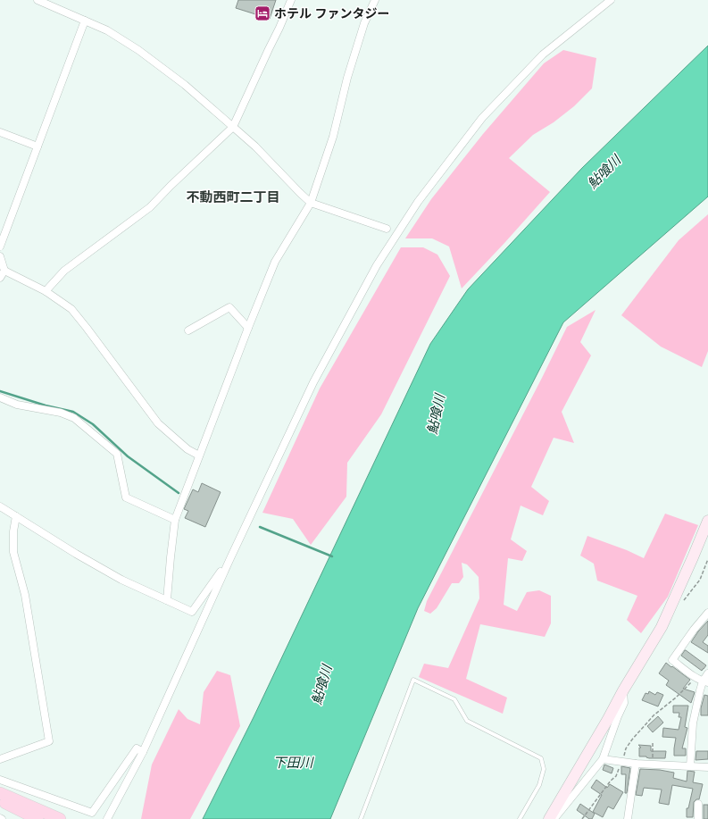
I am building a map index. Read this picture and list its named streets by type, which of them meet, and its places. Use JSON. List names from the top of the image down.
{
  "districts": ["不動西町二丁目"],
  "water": ["鮎喰川", "下田川"],
  "places": {
    "hotel": ["ホテル ファンタジー"]
  }
}
